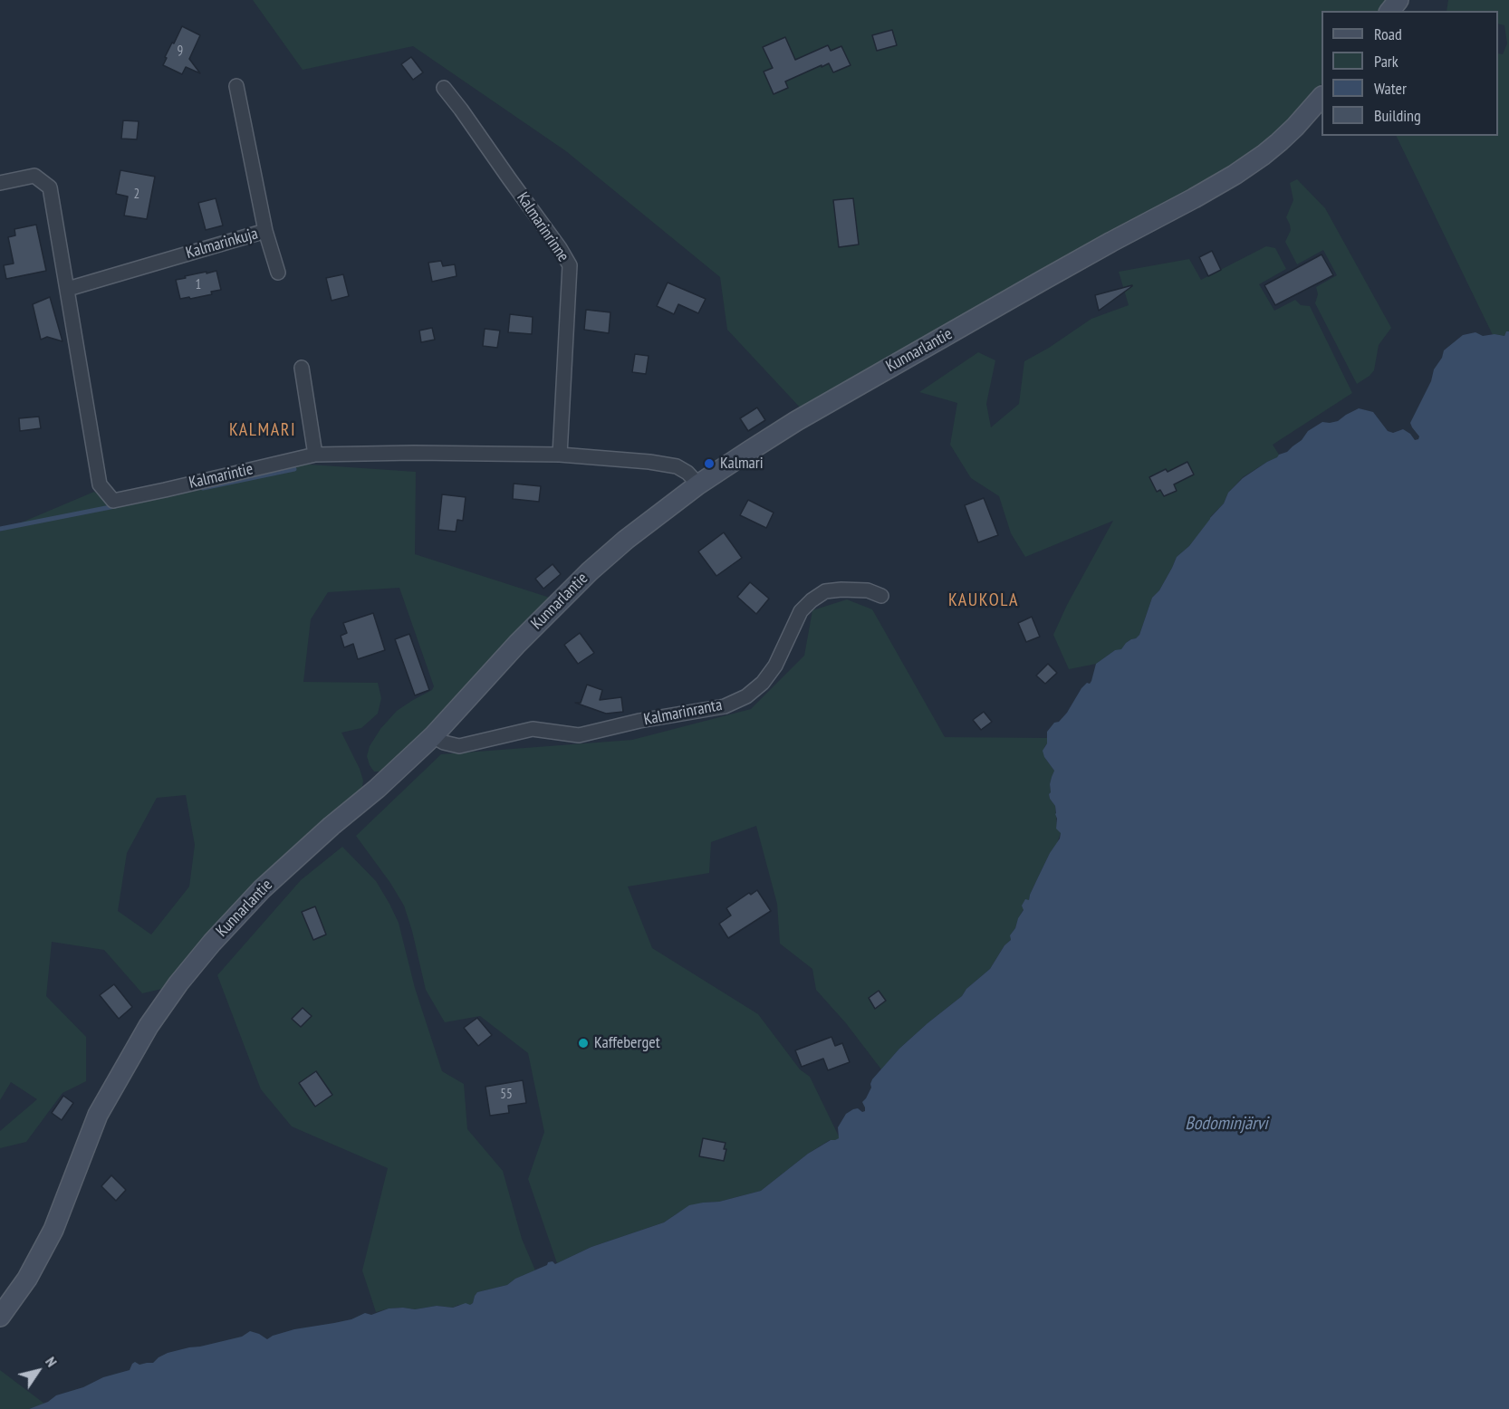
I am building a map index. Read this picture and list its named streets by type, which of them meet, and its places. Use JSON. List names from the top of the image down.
{
  "streets": {
    "main road": ["Kunnarlantie"],
    "street": [
      "Kalmarinrinne",
      "Kalmarinkuja",
      "Kalmarintie",
      "Kalmarinranta"
    ]
  },
  "crossings": [
    ["Kalmarinrinne", "Kalmarintie"],
    ["Kalmarinkuja", "Kalmarintie"],
    ["Kunnarlantie", "Kalmarintie"],
    ["Kunnarlantie", "Kalmarinranta"]
  ],
  "districts": ["KALMARI", "KAUKOLA"],
  "water": ["Bodominjärvi"],
  "places": ["Kalmari", "Kaffeberget"],
  "house_numbers": [
    "9",
    "2",
    "1",
    "55"
  ],
  "legend": [
    "Road",
    "Park",
    "Water",
    "Building"
  ],
  "north": "top right"
}
